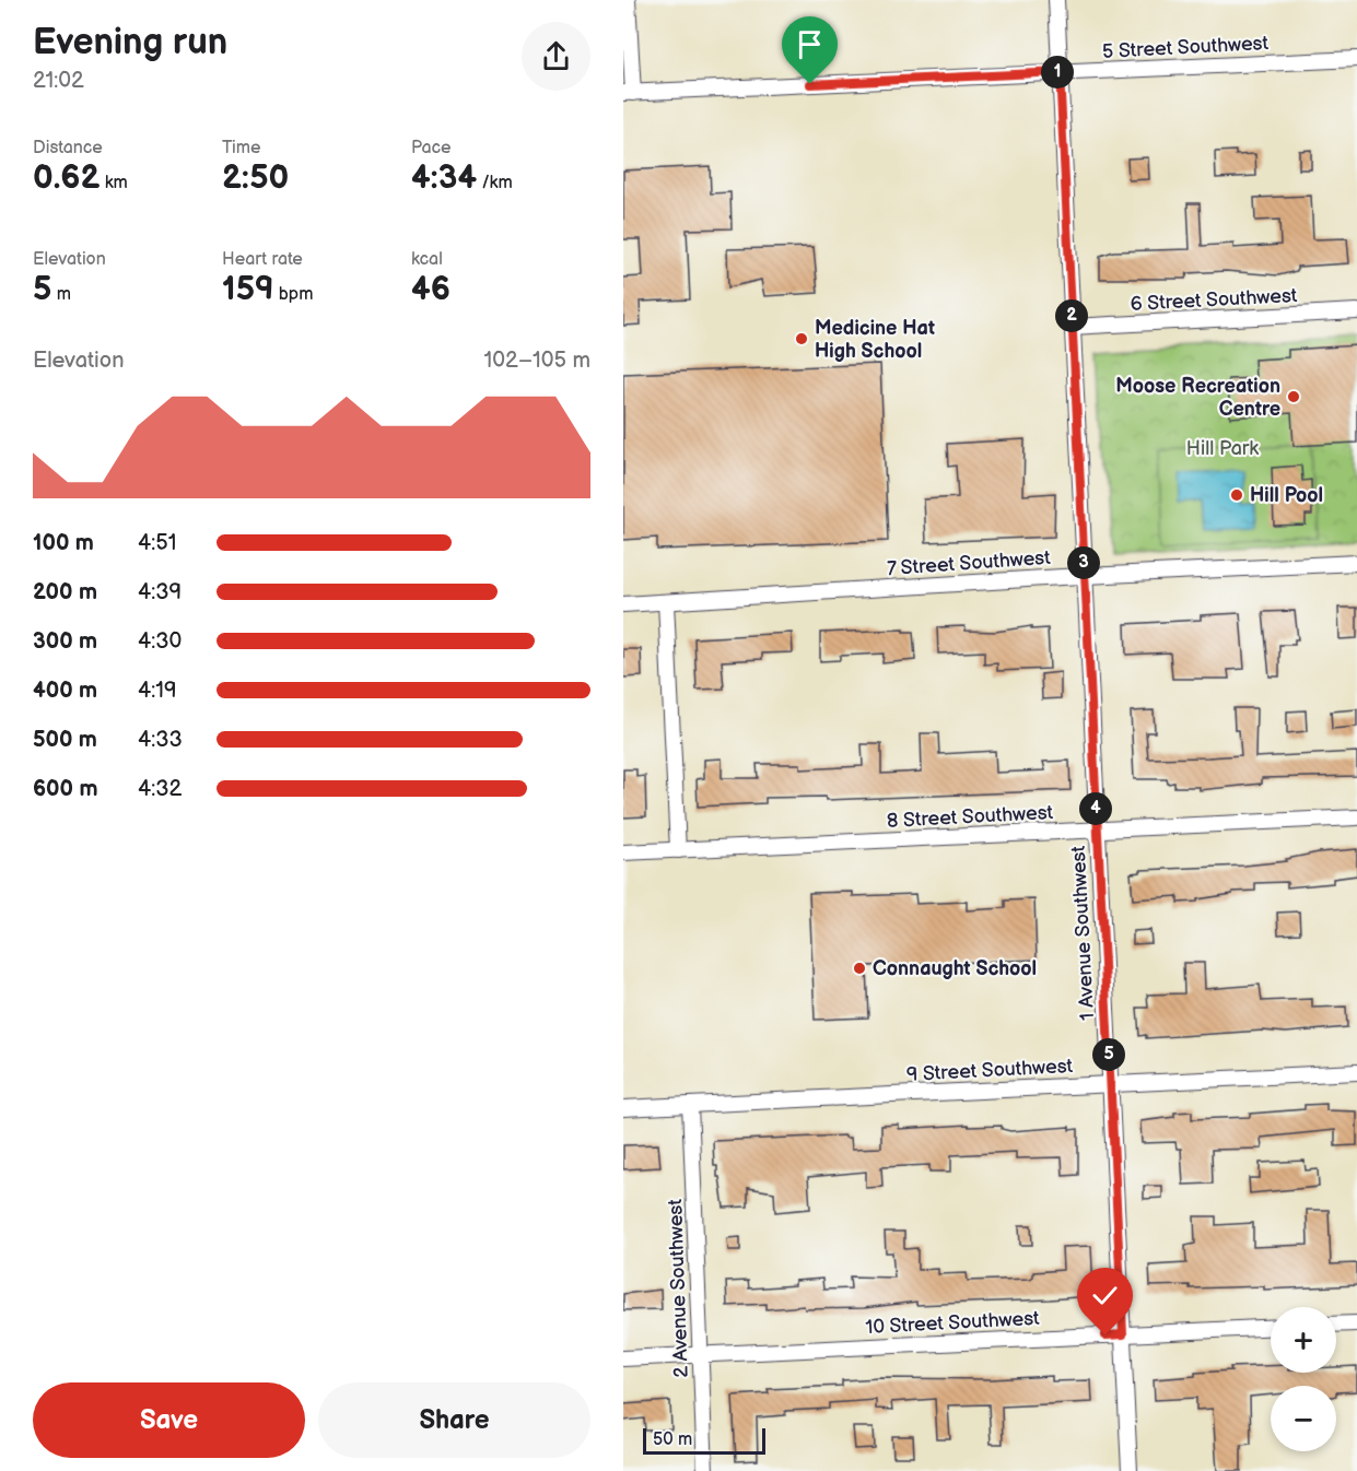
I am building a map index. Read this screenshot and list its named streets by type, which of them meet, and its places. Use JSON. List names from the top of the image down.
{
  "streets": {
    "street": [
      "5 Street Southwest",
      "6 Street Southwest",
      "7 Street Southwest",
      "8 Street Southwest",
      "1 Avenue Southwest",
      "9 Street Southwest",
      "2 Avenue Southwest",
      "10 Street Southwest"
    ]
  },
  "crossings": [
    ["5 Street Southwest", "1 Avenue Southwest"],
    ["6 Street Southwest", "1 Avenue Southwest"],
    ["7 Street Southwest", "1 Avenue Southwest"],
    ["8 Street Southwest", "1 Avenue Southwest"],
    ["1 Avenue Southwest", "9 Street Southwest"],
    ["1 Avenue Southwest", "10 Street Southwest"],
    ["9 Street Southwest", "2 Avenue Southwest"],
    ["2 Avenue Southwest", "10 Street Southwest"]
  ],
  "parks": ["Hill Park"],
  "places": [
    "Medicine Hat High School",
    "Moose Recreation Centre",
    "Hill Pool",
    "Connaught School"
  ],
  "scale_bar": "50 m",
  "page": {
    "heading": ["Evening run", "21:02"],
    "pins": [
      "1",
      "2",
      "3",
      "4",
      "5"
    ],
    "stats": [
      ["Distance", "0.62 km"],
      ["Time", "2:50"],
      ["Pace", "4:34 /km"],
      ["Elevation", "5 m"],
      ["Heart rate", "159 bpm"],
      ["kcal", "46"]
    ],
    "chart": ["Elevation", "102–105 m"],
    "list": [
      {
        "name": "100 m",
        "note": "4:51"
      },
      {
        "name": "200 m",
        "note": "4:39"
      },
      {
        "name": "300 m",
        "note": "4:30"
      },
      {
        "name": "400 m",
        "note": "4:19"
      },
      {
        "name": "500 m",
        "note": "4:33"
      },
      {
        "name": "600 m",
        "note": "4:32"
      }
    ],
    "map_buttons": ["+", "−"],
    "buttons": ["Save", "Share"],
    "scale": "50 m"
  }
}
